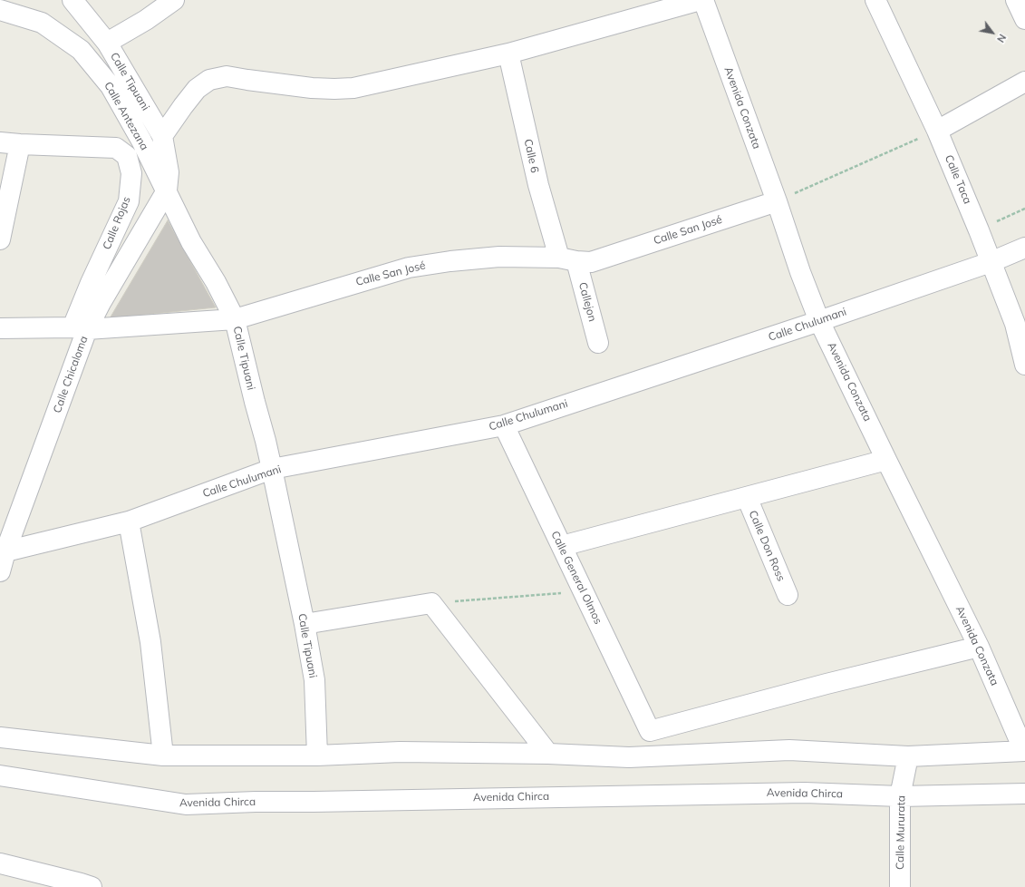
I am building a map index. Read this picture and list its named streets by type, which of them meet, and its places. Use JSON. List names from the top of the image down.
{
  "streets": {
    "street": [
      "Calle Tipuani",
      "Avenida Conzata",
      "Calle Antezana",
      "Calle 6",
      "Calle Taca",
      "Calle Rojas",
      "Calle San José",
      "Callejon",
      "Calle Chulumani",
      "Calle Chicaloma",
      "Calle Don Ross",
      "Calle General Olmos",
      "Avenida Chirca",
      "Calle Mururata"
    ]
  },
  "crossings": [
    ["Calle Tipuani", "Calle Antezana"],
    ["Calle Tipuani", "Calle San José"],
    ["Calle Tipuani", "Calle Chulumani"],
    ["Calle Tipuani", "Calle Chicaloma"],
    ["Avenida Conzata", "Calle San José"],
    ["Avenida Conzata", "Calle Chulumani"],
    ["Avenida Conzata", "Calle General Olmos"],
    ["Calle Antezana", "Calle Chicaloma"],
    ["Calle 6", "Calle San José"],
    ["Calle 6", "Callejon"],
    ["Calle Taca", "Calle Chulumani"],
    ["Calle Rojas", "Calle San José"],
    ["Calle Rojas", "Calle Chicaloma"],
    ["Calle San José", "Callejon"],
    ["Calle San José", "Calle Chicaloma"],
    ["Calle Chulumani", "Calle Chicaloma"],
    ["Calle Chulumani", "Calle General Olmos"],
    ["Avenida Chirca", "Calle Mururata"]
  ],
  "north": "bottom right"
}
